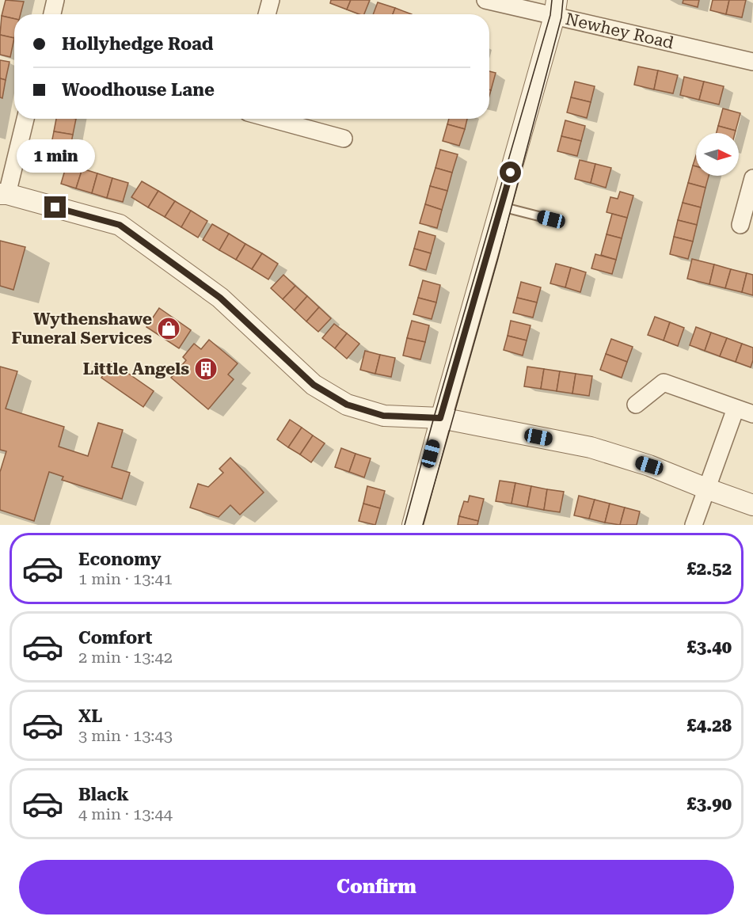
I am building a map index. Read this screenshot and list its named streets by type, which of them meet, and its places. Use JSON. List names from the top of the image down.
{
  "streets": {
    "street": ["Newhey Road"]
  },
  "places": {
    "shop": ["Wythenshawe Funeral Services"],
    "building": ["Little Angels"]
  },
  "north": "right",
  "page": {
    "banner": ["Hollyhedge Road", "Woodhouse Lane"],
    "bubble": "1 min",
    "list": [
      {
        "name": "Economy",
        "note": "1 min · 13:41",
        "value": "£2.52"
      },
      {
        "name": "Comfort",
        "note": "2 min · 13:42",
        "value": "£3.40"
      },
      {
        "name": "XL",
        "note": "3 min · 13:43",
        "value": "£4.28"
      },
      {
        "name": "Black",
        "note": "4 min · 13:44",
        "value": "£3.90"
      }
    ],
    "buttons": "Confirm"
  }
}
